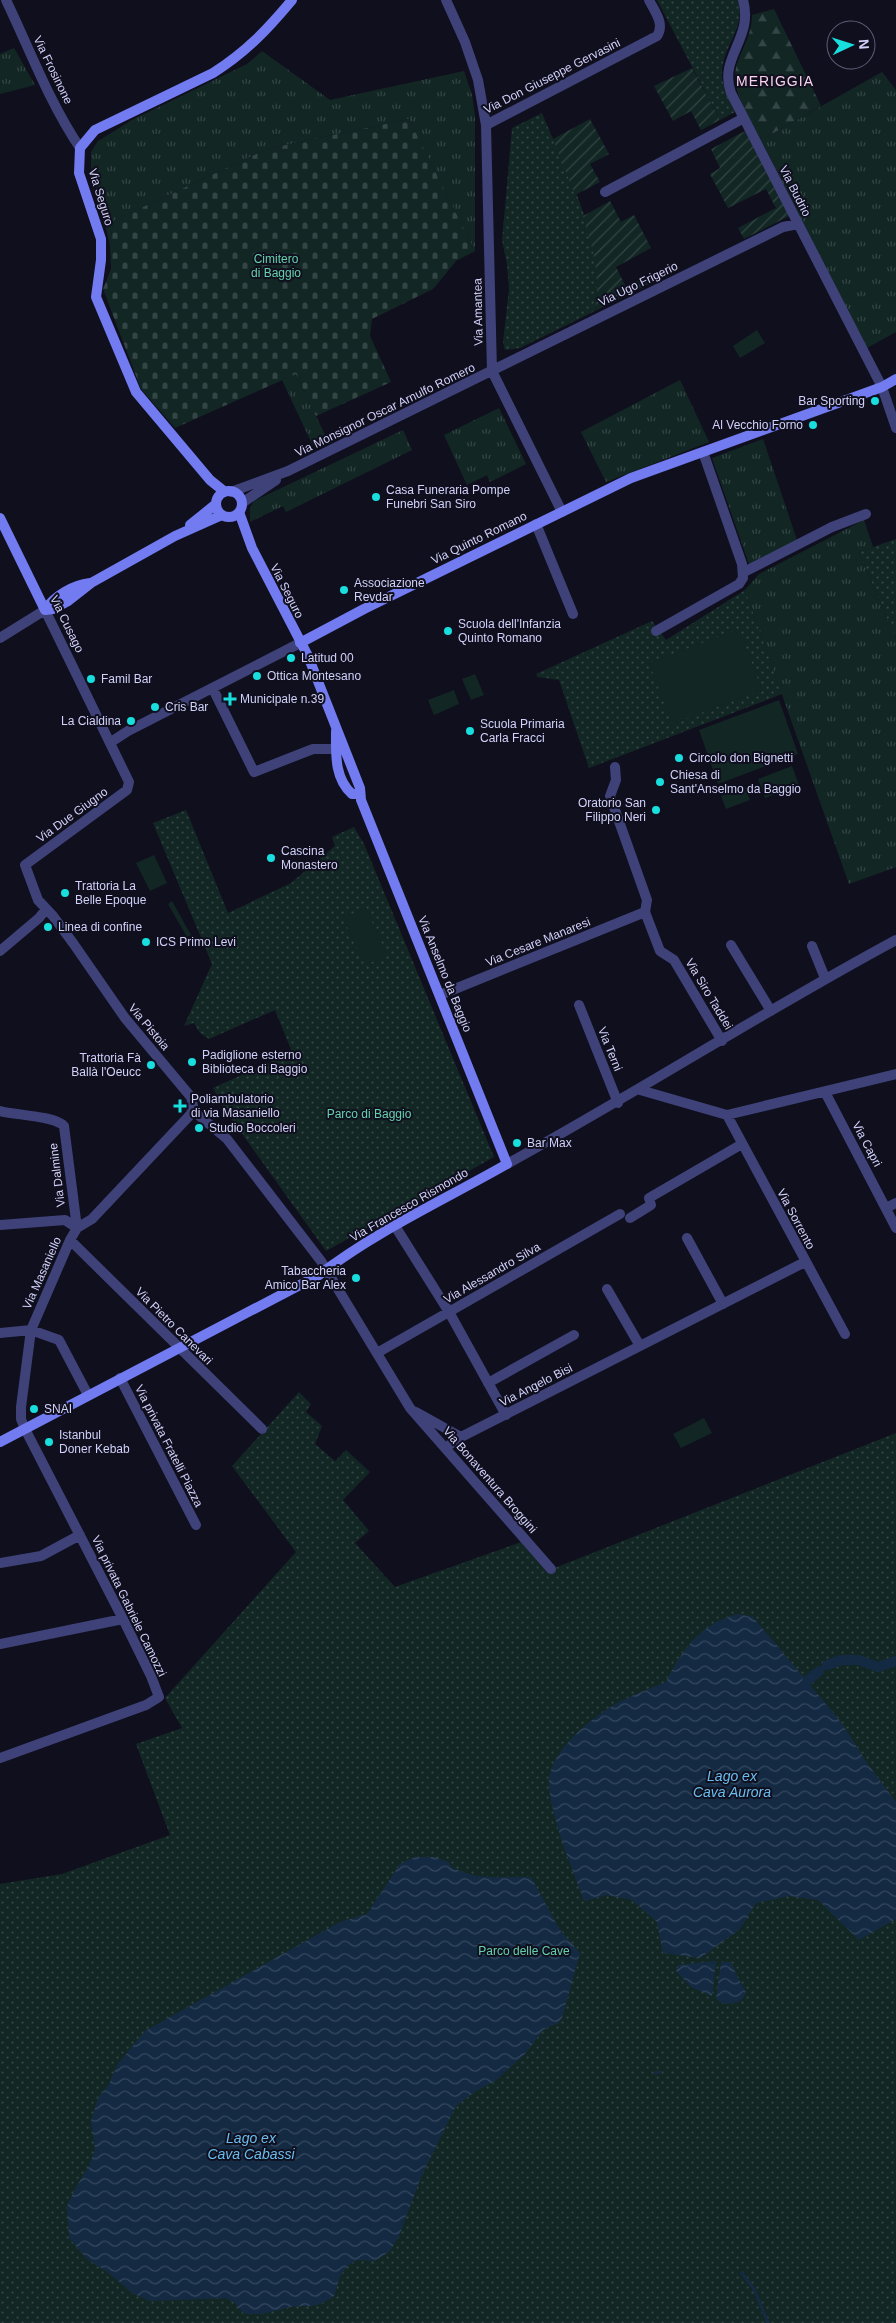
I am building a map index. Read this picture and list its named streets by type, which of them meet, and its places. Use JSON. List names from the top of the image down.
{
  "streets": {
    "street": [
      "Via Frosinone",
      "Via Don Giuseppe Gervasini",
      "Via Budrio",
      "Via Seguro",
      "Via Ugo Frigerio",
      "Via Amantea",
      "Via Monsignor Oscar Arnulfo Romero",
      "Via Quinto Romano",
      "Via Cusago",
      "Via Due Giugno",
      "Via Cesare Manaresi",
      "Via Anselmo da Baggio",
      "Via Siro Taddei",
      "Via Pistoia",
      "Via Terni",
      "Via Capri",
      "Via Dalmine",
      "Via Francesco Rismondo",
      "Via Sorrento",
      "Via Masaniello",
      "Via Alessandro Silva",
      "Via Pietro Canevari",
      "Via Angelo Bisi",
      "Via privata Fratelli Piazza",
      "Via Bonaventura Broggini",
      "Via privata Gabriele Camozzi"
    ]
  },
  "crossings": [
    ["Via Frosinone", "Via Seguro"],
    ["Via Don Giuseppe Gervasini", "Via Amantea"],
    ["Via Budrio", "Via Ugo Frigerio"],
    ["Via Budrio", "Via Quinto Romano"],
    ["Via Seguro", "Via Monsignor Oscar Arnulfo Romero"],
    ["Via Seguro", "Via Quinto Romano"],
    ["Via Seguro", "Via Anselmo da Baggio"],
    ["Via Ugo Frigerio", "Via Amantea"],
    ["Via Ugo Frigerio", "Via Monsignor Oscar Arnulfo Romero"],
    ["Via Amantea", "Via Monsignor Oscar Arnulfo Romero"],
    ["Via Amantea", "Via Quinto Romano"],
    ["Via Monsignor Oscar Arnulfo Romero", "Via Cusago"],
    ["Via Quinto Romano", "Via Cusago"],
    ["Via Quinto Romano", "Via Anselmo da Baggio"],
    ["Via Cusago", "Via Due Giugno"],
    ["Via Due Giugno", "Via Pistoia"],
    ["Via Cesare Manaresi", "Via Anselmo da Baggio"],
    ["Via Cesare Manaresi", "Via Siro Taddei"],
    ["Via Anselmo da Baggio", "Via Francesco Rismondo"],
    ["Via Siro Taddei", "Via Francesco Rismondo"],
    ["Via Pistoia", "Via Masaniello"],
    ["Via Terni", "Via Francesco Rismondo"],
    ["Via Dalmine", "Via Masaniello"],
    ["Via Francesco Rismondo", "Via Masaniello"],
    ["Via Francesco Rismondo", "Via Pietro Canevari"],
    ["Via Francesco Rismondo", "Via privata Fratelli Piazza"],
    ["Via Francesco Rismondo", "Via Bonaventura Broggini"],
    ["Via Francesco Rismondo", "Via privata Gabriele Camozzi"],
    ["Via Sorrento", "Via Alessandro Silva"],
    ["Via Sorrento", "Via Angelo Bisi"],
    ["Via Masaniello", "Via Pietro Canevari"],
    ["Via Masaniello", "Via privata Gabriele Camozzi"],
    ["Via Alessandro Silva", "Via Bonaventura Broggini"],
    ["Via Angelo Bisi", "Via Bonaventura Broggini"]
  ],
  "districts": ["MERIGGIA"],
  "water": ["Lago ex Cava Aurora", "Lago ex Cava Cabassi"],
  "parks": ["Cimitero di Baggio", "Parco di Baggio", "Parco delle Cave"],
  "places": {
    "other": [
      "Bar Sporting",
      "Al Vecchio Forno",
      "Casa Funeraria Pompe Funebri San Siro",
      "Associazione Revdar",
      "Scuola dell'Infanzia Quinto Romano",
      "Latitud 00",
      "Ottica Montesano",
      "Famil Bar",
      "Cris Bar",
      "La Cialdina",
      "Scuola Primaria Carla Fracci",
      "Circolo don Bignetti",
      "Chiesa di Sant'Anselmo da Baggio",
      "Oratorio San Filippo Neri",
      "Cascina Monastero",
      "Trattoria La Belle Epoque",
      "Linea di confine",
      "ICS Primo Levi",
      "Padiglione esterno Biblioteca di Baggio",
      "Trattoria Fà Ballà l'Oeucc",
      "Studio Boccoleri",
      "Bar Max",
      "Tabaccheria Amico Bar Alex",
      "SNAI",
      "Istanbul Doner Kebab"
    ],
    "health": ["Municipale n.39", "Poliambulatorio di via Masaniello"]
  },
  "north": "right"
}
